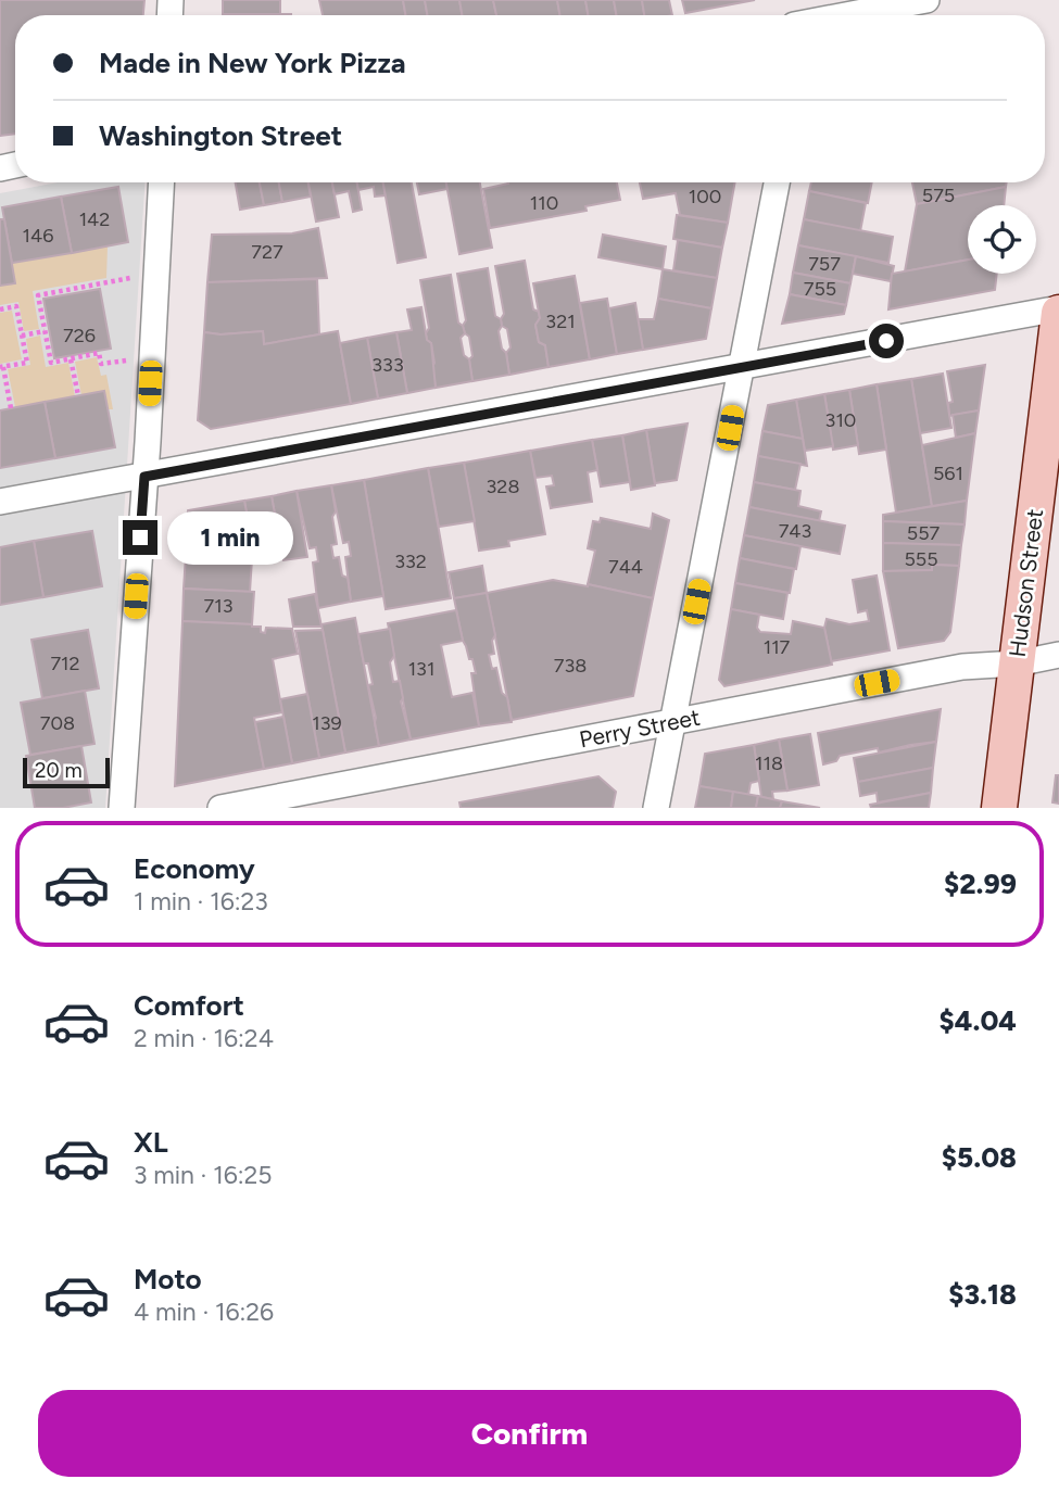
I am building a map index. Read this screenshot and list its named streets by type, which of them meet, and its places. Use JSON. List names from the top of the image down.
{
  "streets": {
    "main road": ["Hudson Street"],
    "street": ["Perry Street"]
  },
  "crossings": [
    ["Hudson Street", "Perry Street"]
  ],
  "house_numbers": [
    "575",
    "100",
    "110",
    "142",
    "146",
    "727",
    "757",
    "755",
    "321",
    "726",
    "333",
    "310",
    "561",
    "328",
    "743",
    "557",
    "555",
    "332",
    "744",
    "713",
    "117",
    "712",
    "738",
    "131",
    "708",
    "139",
    "118"
  ],
  "scale_bar": "20 m",
  "page": {
    "banner": ["Made in New York Pizza", "Washington Street"],
    "bubble": "1 min",
    "scale": "20 m",
    "list": [
      {
        "name": "Economy",
        "note": "1 min · 16:23",
        "value": "$2.99"
      },
      {
        "name": "Comfort",
        "note": "2 min · 16:24",
        "value": "$4.04"
      },
      {
        "name": "XL",
        "note": "3 min · 16:25",
        "value": "$5.08"
      },
      {
        "name": "Moto",
        "note": "4 min · 16:26",
        "value": "$3.18"
      }
    ],
    "buttons": "Confirm"
  }
}
